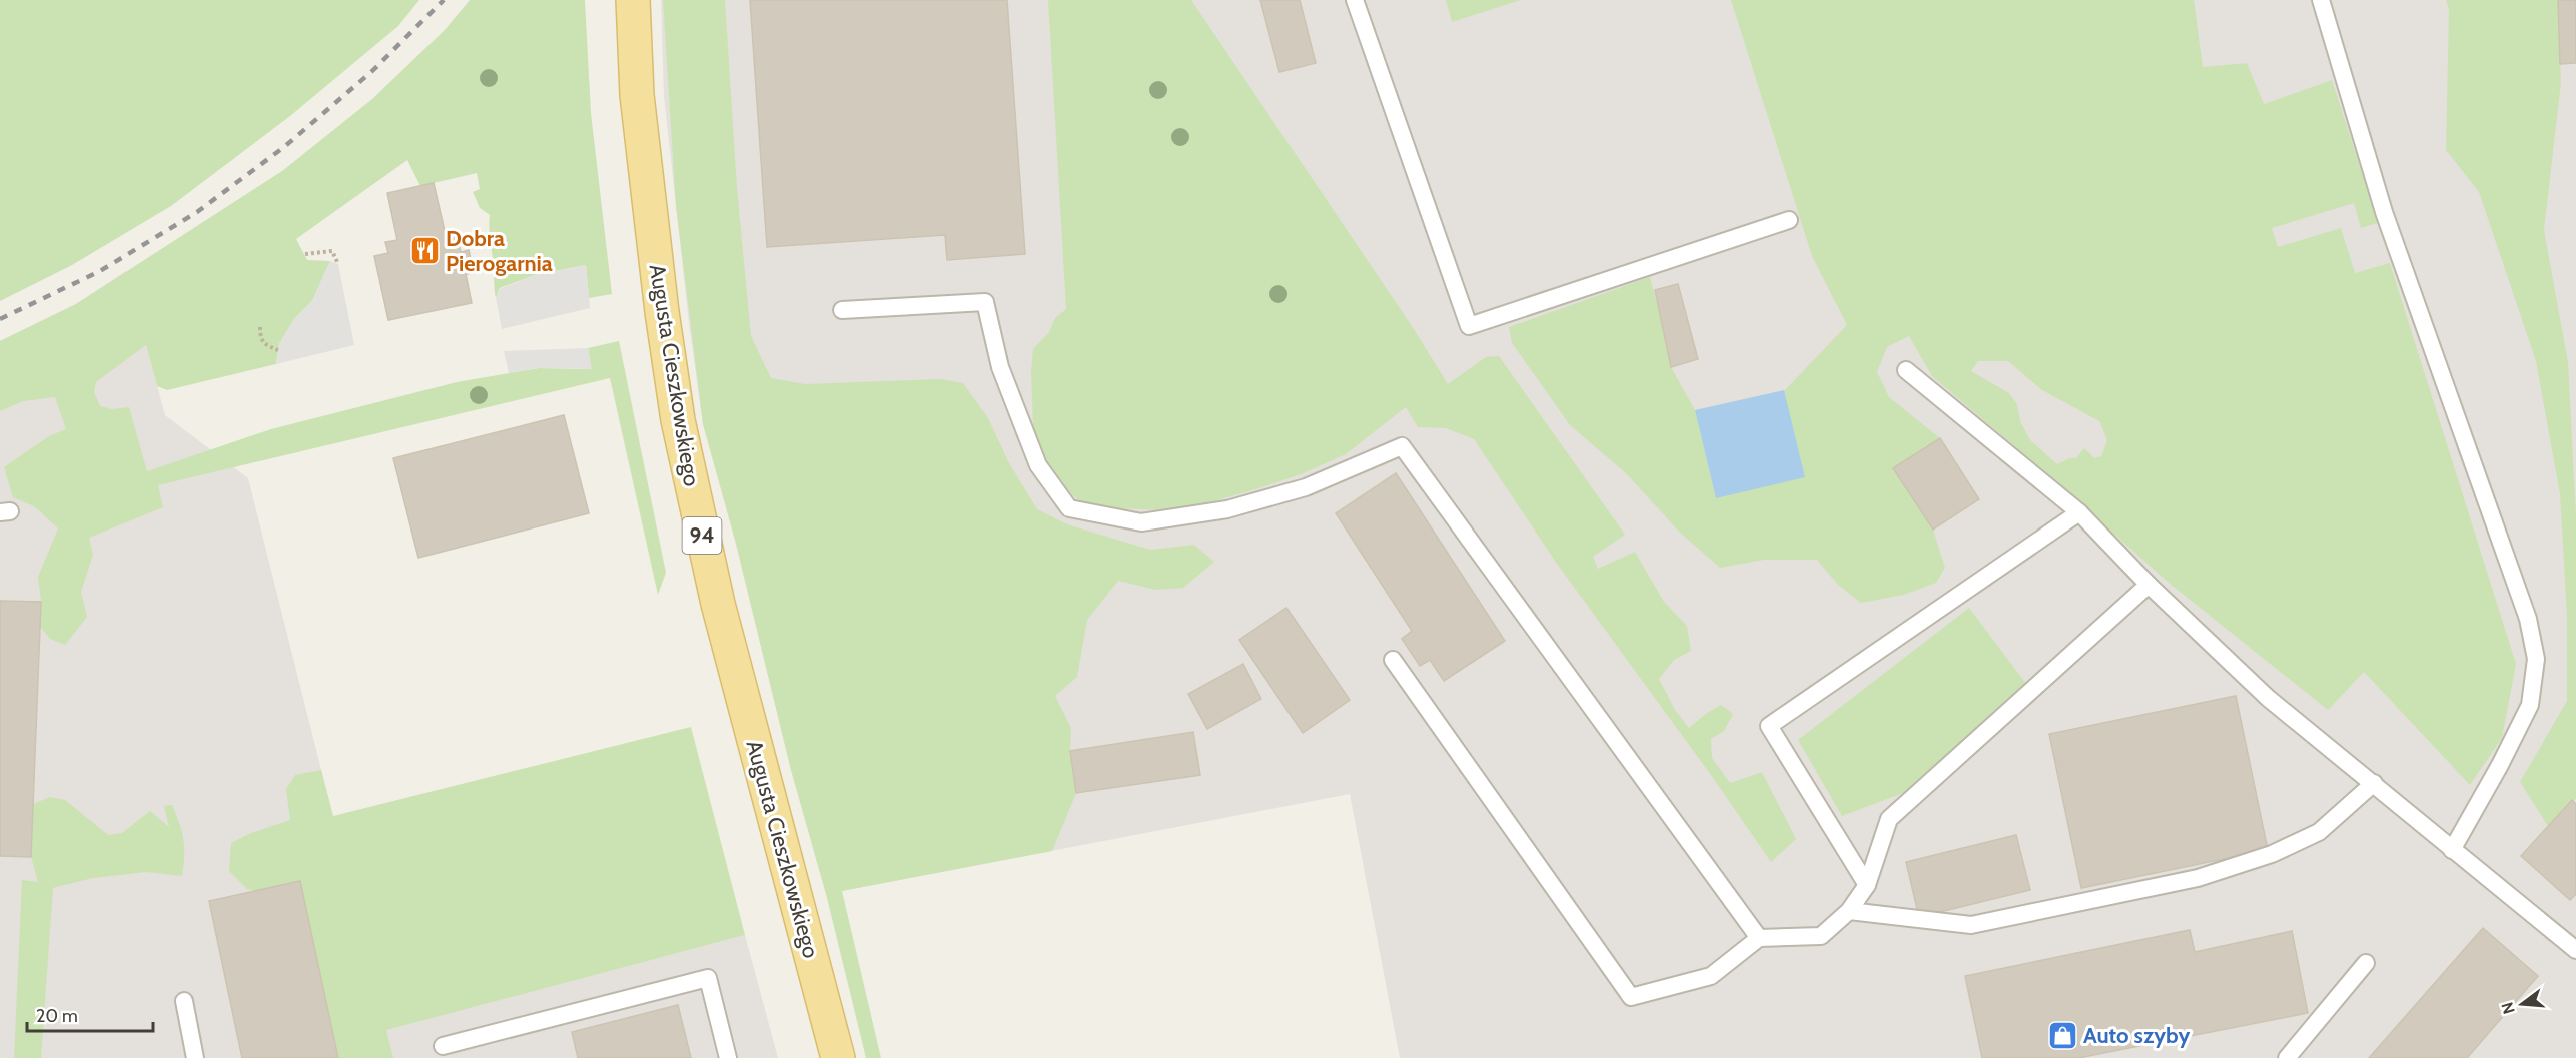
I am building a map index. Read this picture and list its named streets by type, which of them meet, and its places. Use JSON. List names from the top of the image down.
{
  "streets": {
    "main road": ["Augusta Cieszkowskiego", "94"]
  },
  "places": {
    "restaurant": ["Dobra Pierogarnia"],
    "shop": ["Auto szyby"]
  },
  "scale_bar": "20 m",
  "north": "left"
}
